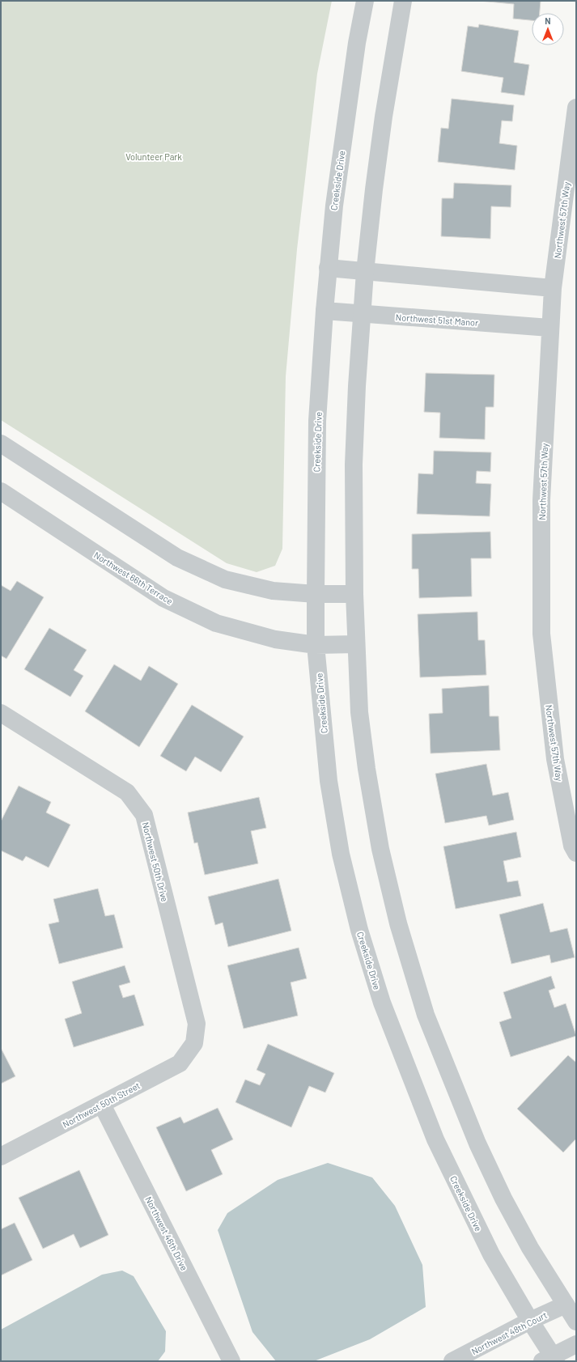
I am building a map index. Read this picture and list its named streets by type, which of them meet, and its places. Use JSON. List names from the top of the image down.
{
  "streets": {
    "street": [
      "Creekside Drive",
      "Northwest 57th Way",
      "Northwest 51st Manor",
      "Northwest 66th Terrace",
      "Northwest 50th Drive",
      "Northwest 50th Street",
      "Northwest 46th Drive",
      "Northwest 48th Court"
    ]
  },
  "crossings": [
    ["Creekside Drive", "Northwest 51st Manor"],
    ["Creekside Drive", "Northwest 66th Terrace"],
    ["Creekside Drive", "Northwest 48th Court"],
    ["Northwest 57th Way", "Northwest 51st Manor"],
    ["Northwest 50th Drive", "Northwest 50th Street"],
    ["Northwest 50th Street", "Northwest 46th Drive"]
  ],
  "parks": ["Volunteer Park"],
  "north": "top"
}
